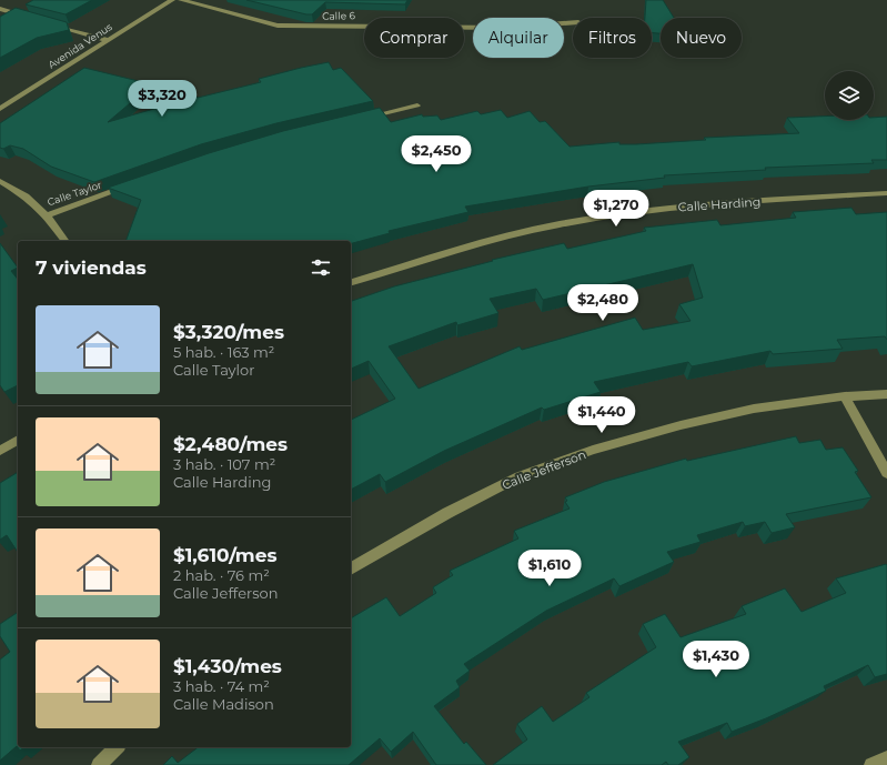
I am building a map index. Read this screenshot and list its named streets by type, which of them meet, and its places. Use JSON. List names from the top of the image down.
{
  "streets": {
    "street": [
      "Calle 6",
      "Avenida Venus",
      "Calle Taylor",
      "Calle Harding",
      "Calle Jefferson"
    ]
  },
  "page": {
    "chip": [
      "Comprar",
      "Alquilar",
      "Filtros",
      "Nuevo"
    ],
    "price": [
      "$3,320",
      "$2,450",
      "$1,270",
      "$2,480",
      "$1,440",
      "$1,610",
      "$1,430"
    ],
    "heading": "7 viviendas",
    "list": [
      {
        "name": "$3,320/mes",
        "note": "5 hab. · 163 m² · Calle Taylor"
      },
      {
        "name": "$2,480/mes",
        "note": "3 hab. · 107 m² · Calle Harding"
      },
      {
        "name": "$1,610/mes",
        "note": "2 hab. · 76 m² · Calle Jefferson"
      },
      {
        "name": "$1,430/mes",
        "note": "3 hab. · 74 m² · Calle Madison"
      }
    ]
  }
}
